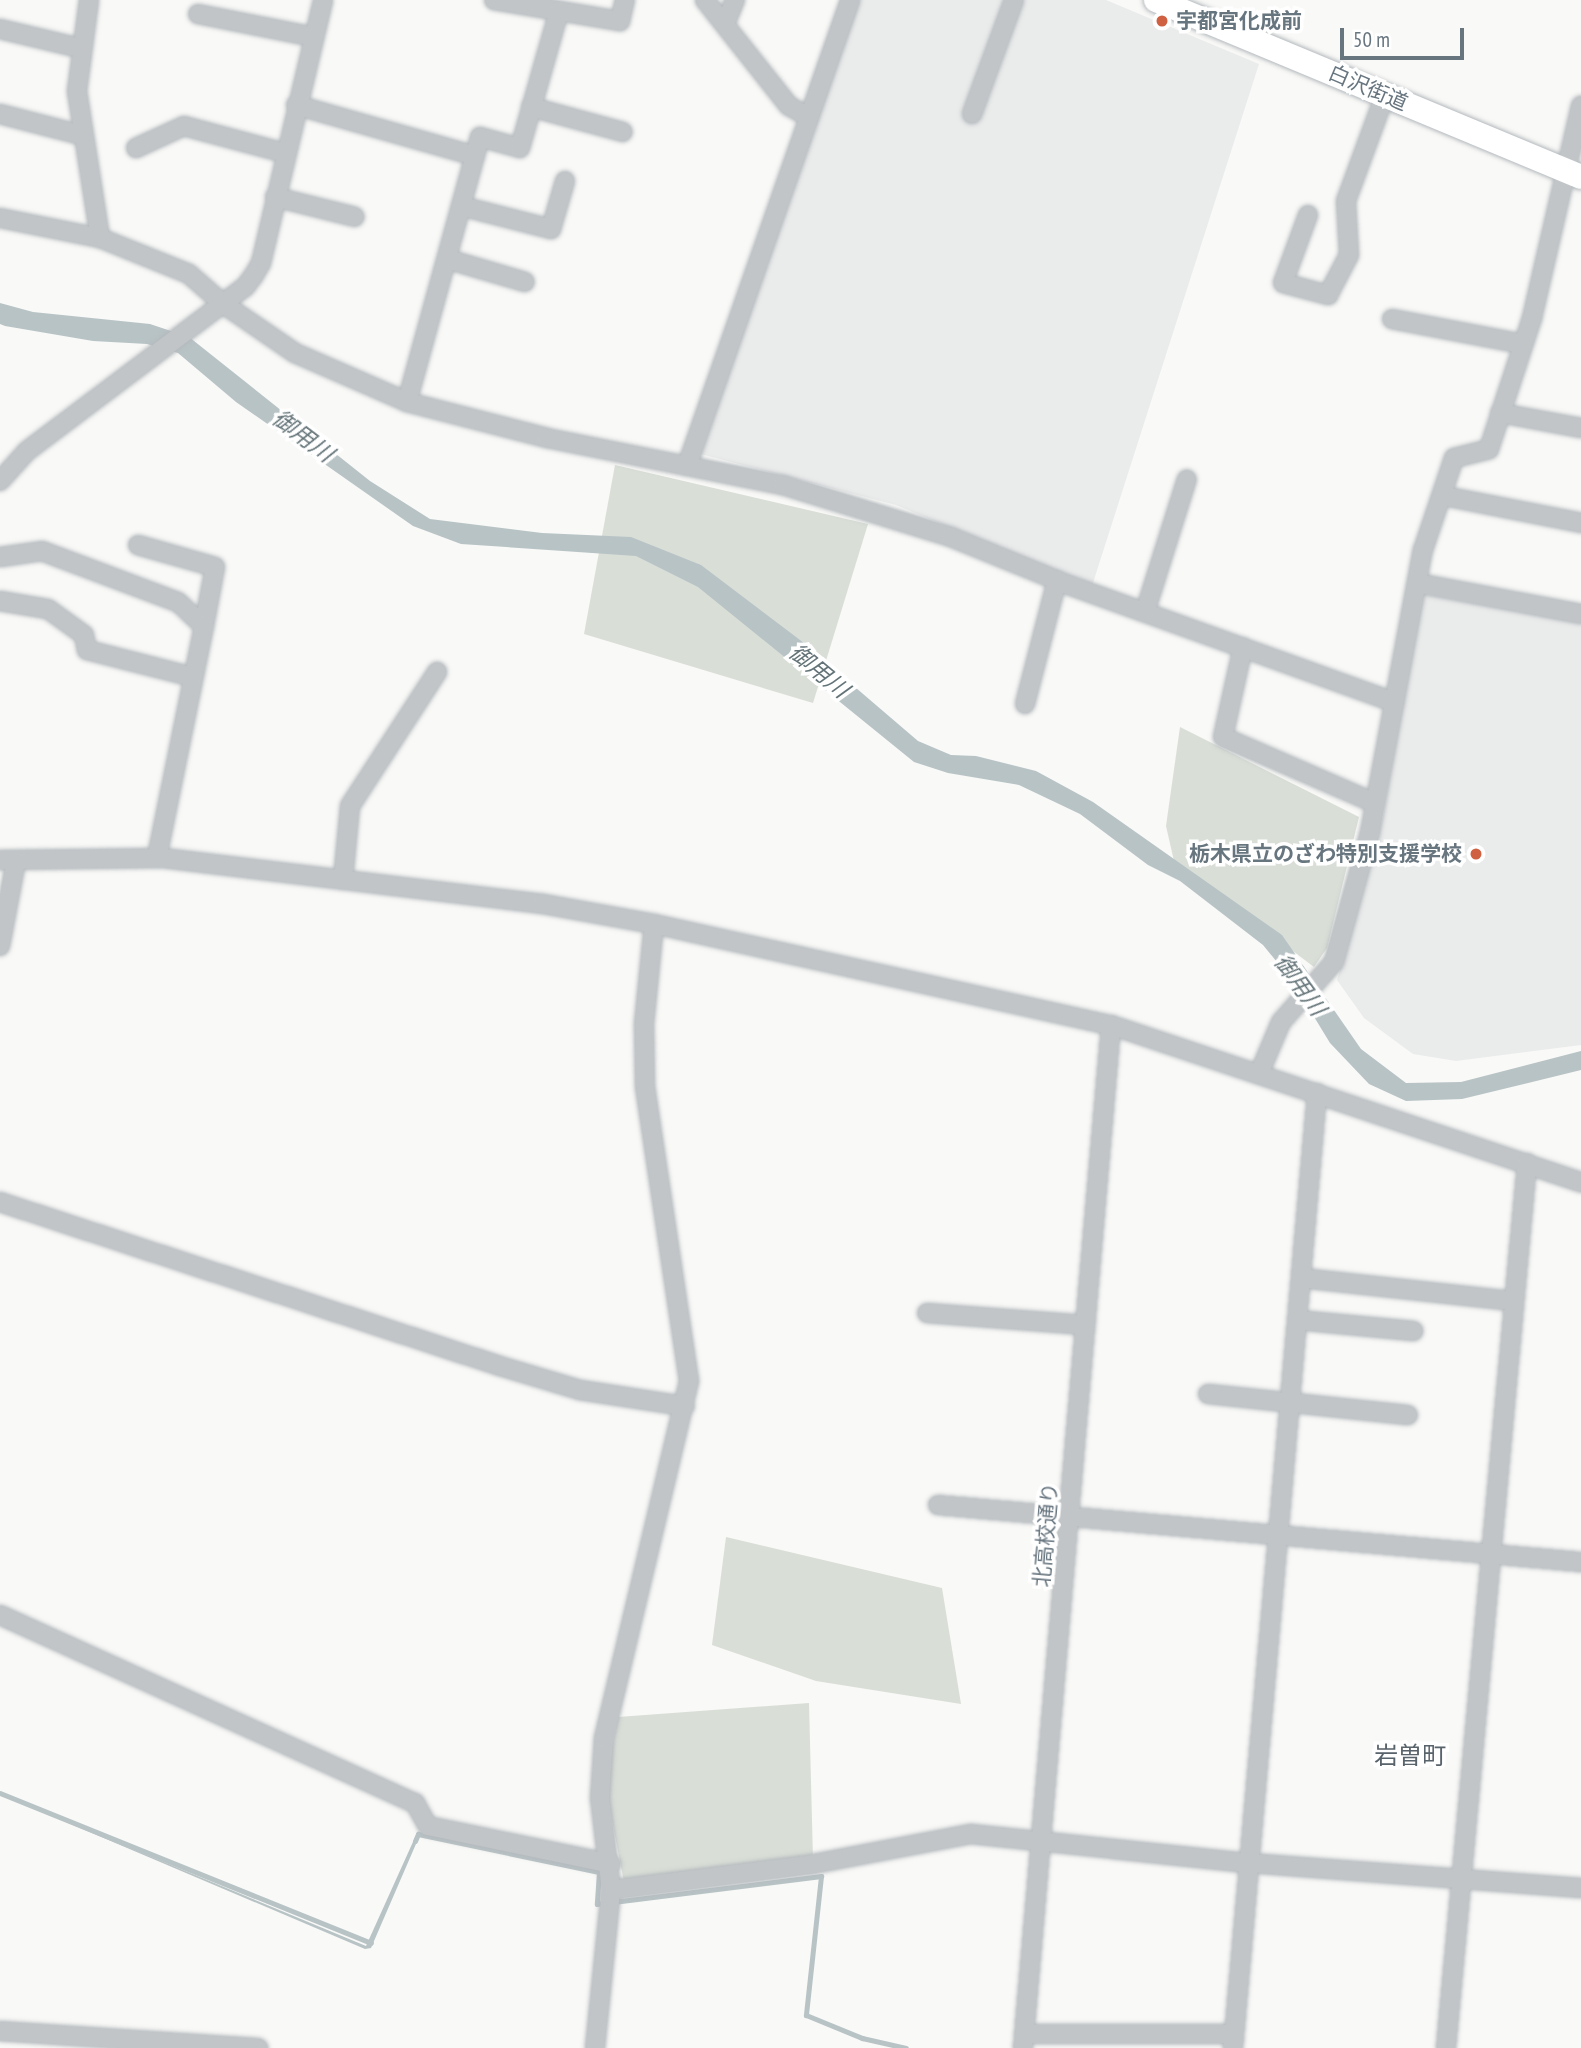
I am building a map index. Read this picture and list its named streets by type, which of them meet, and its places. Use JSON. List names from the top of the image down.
{
  "streets": {
    "main road": ["白沢街道"],
    "street": ["北高校通り"]
  },
  "districts": ["岩曽町"],
  "water": ["御用川"],
  "places": ["宇都宮化成前", "栃木県立のざわ特別支援学校"],
  "scale_bar": "50 m"
}
